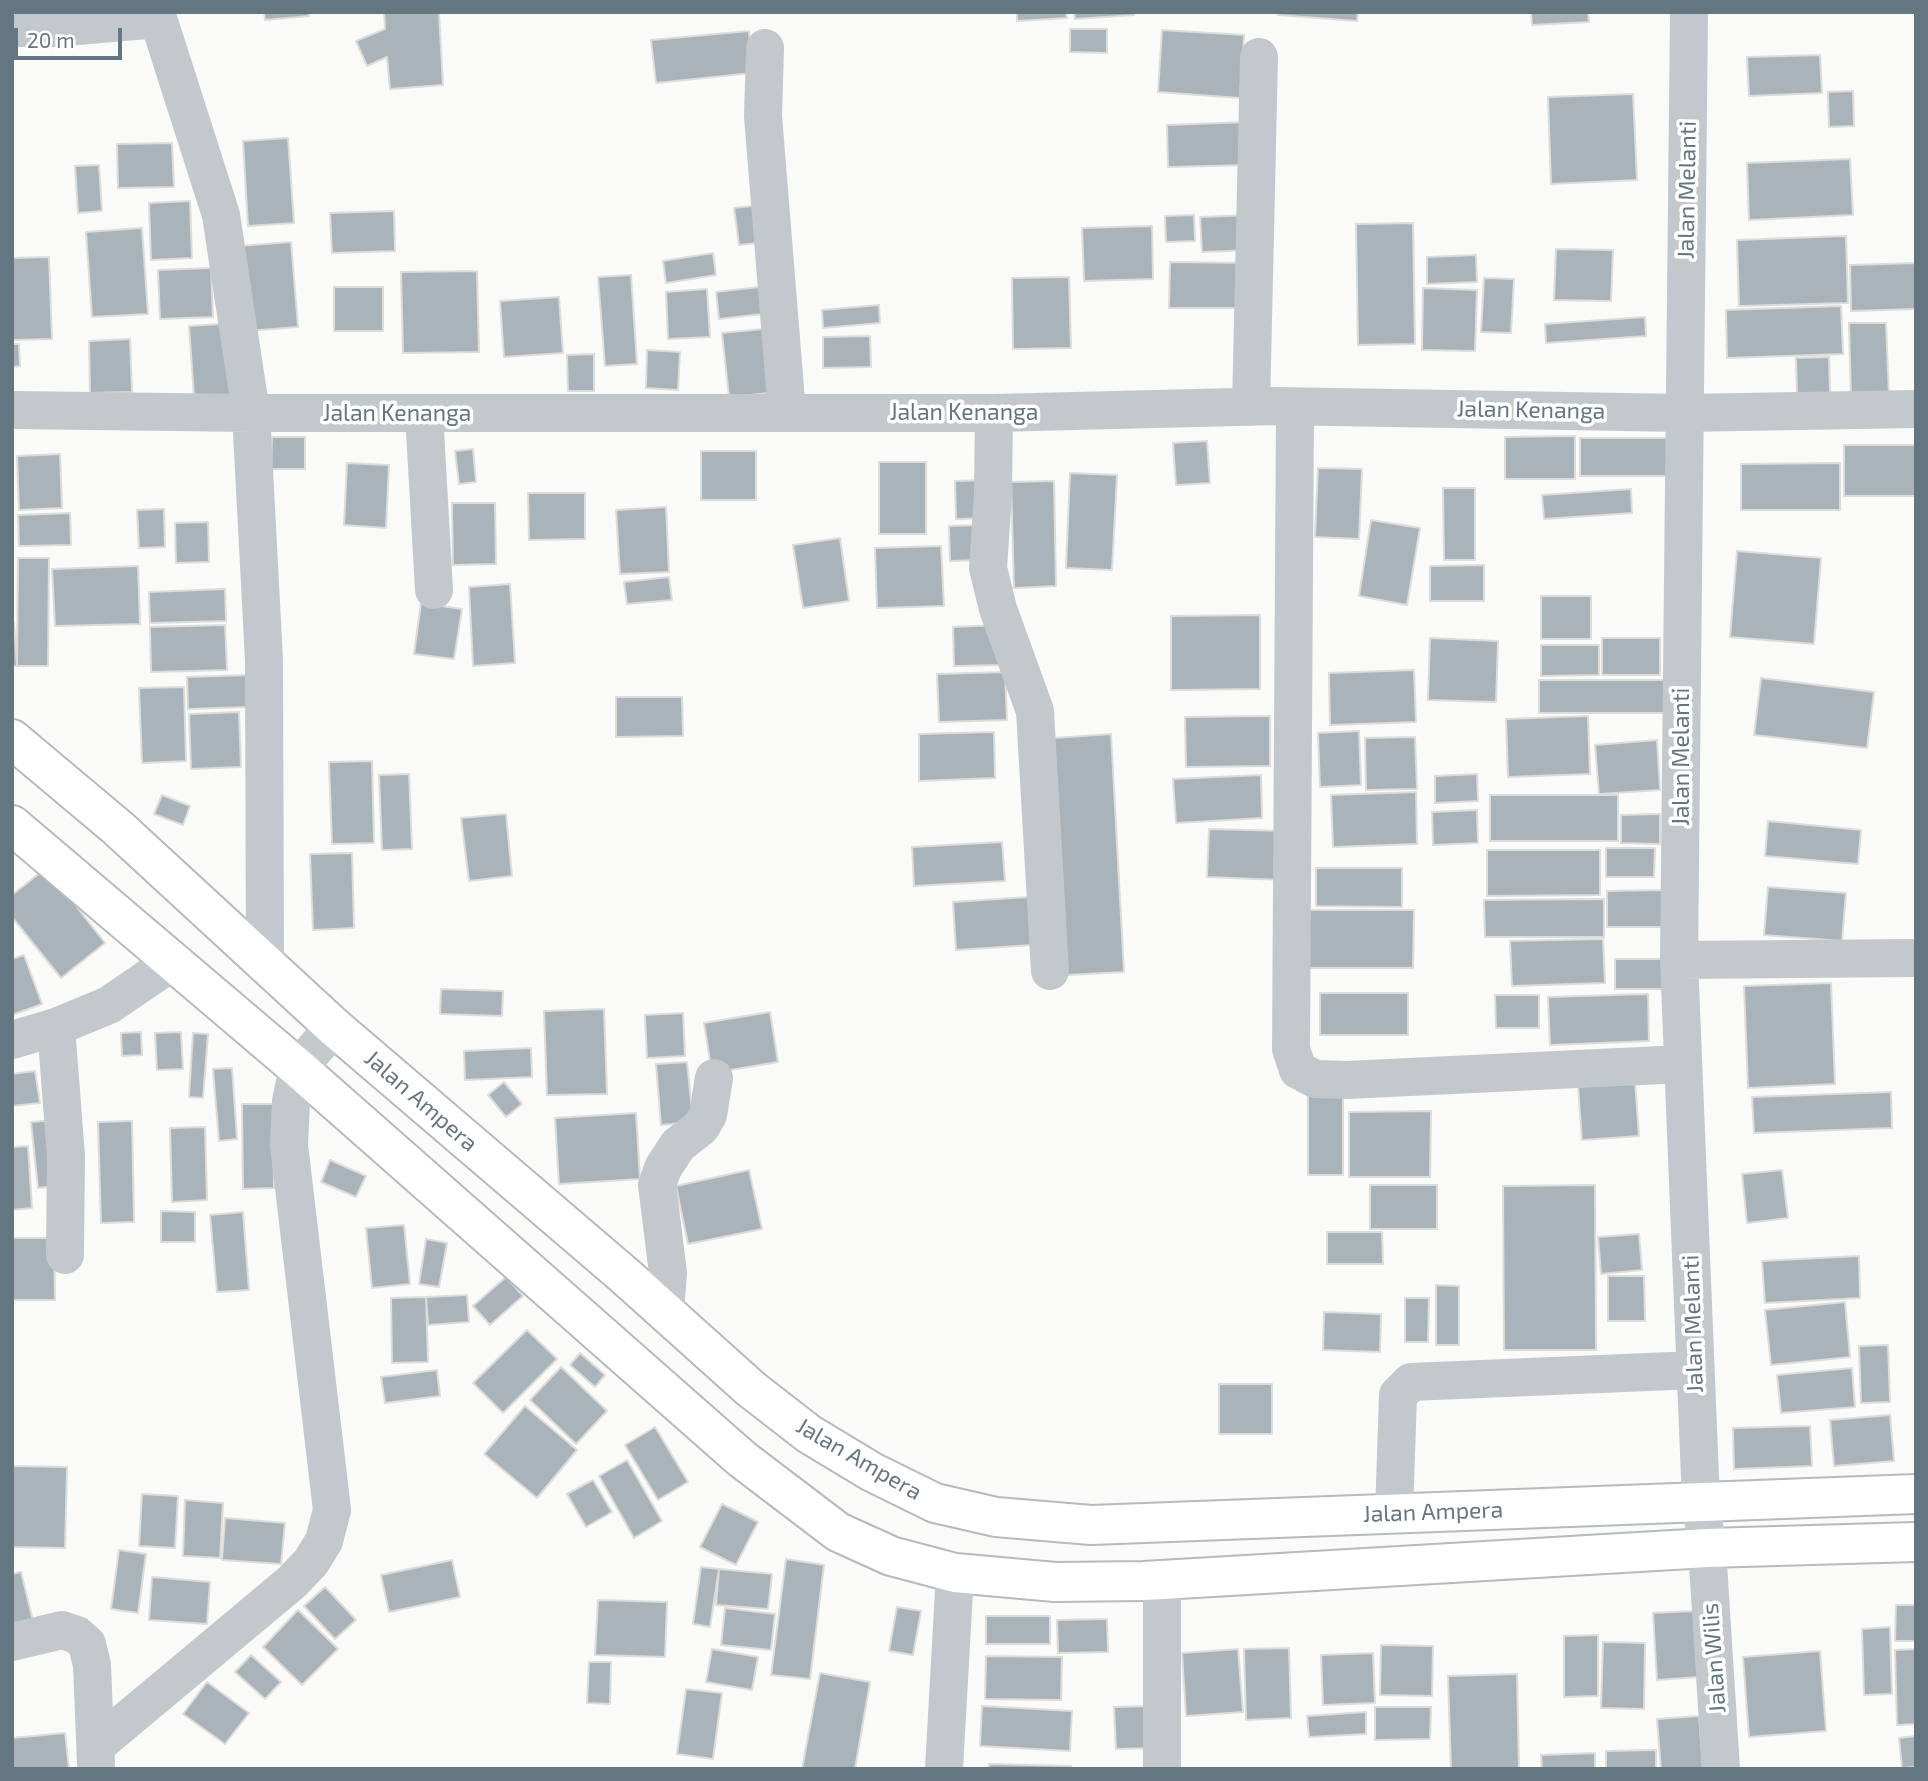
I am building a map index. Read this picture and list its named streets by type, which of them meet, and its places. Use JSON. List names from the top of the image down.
{
  "streets": {
    "main road": ["Jalan Ampera"],
    "street": ["Jalan Melanti", "Jalan Kenanga", "Jalan Wilis"]
  },
  "crossings": [
    ["Jalan Melanti", "Jalan Kenanga"],
    ["Jalan Melanti", "Jalan Ampera"],
    ["Jalan Melanti", "Jalan Wilis"]
  ],
  "scale_bar": "20 m"
}
